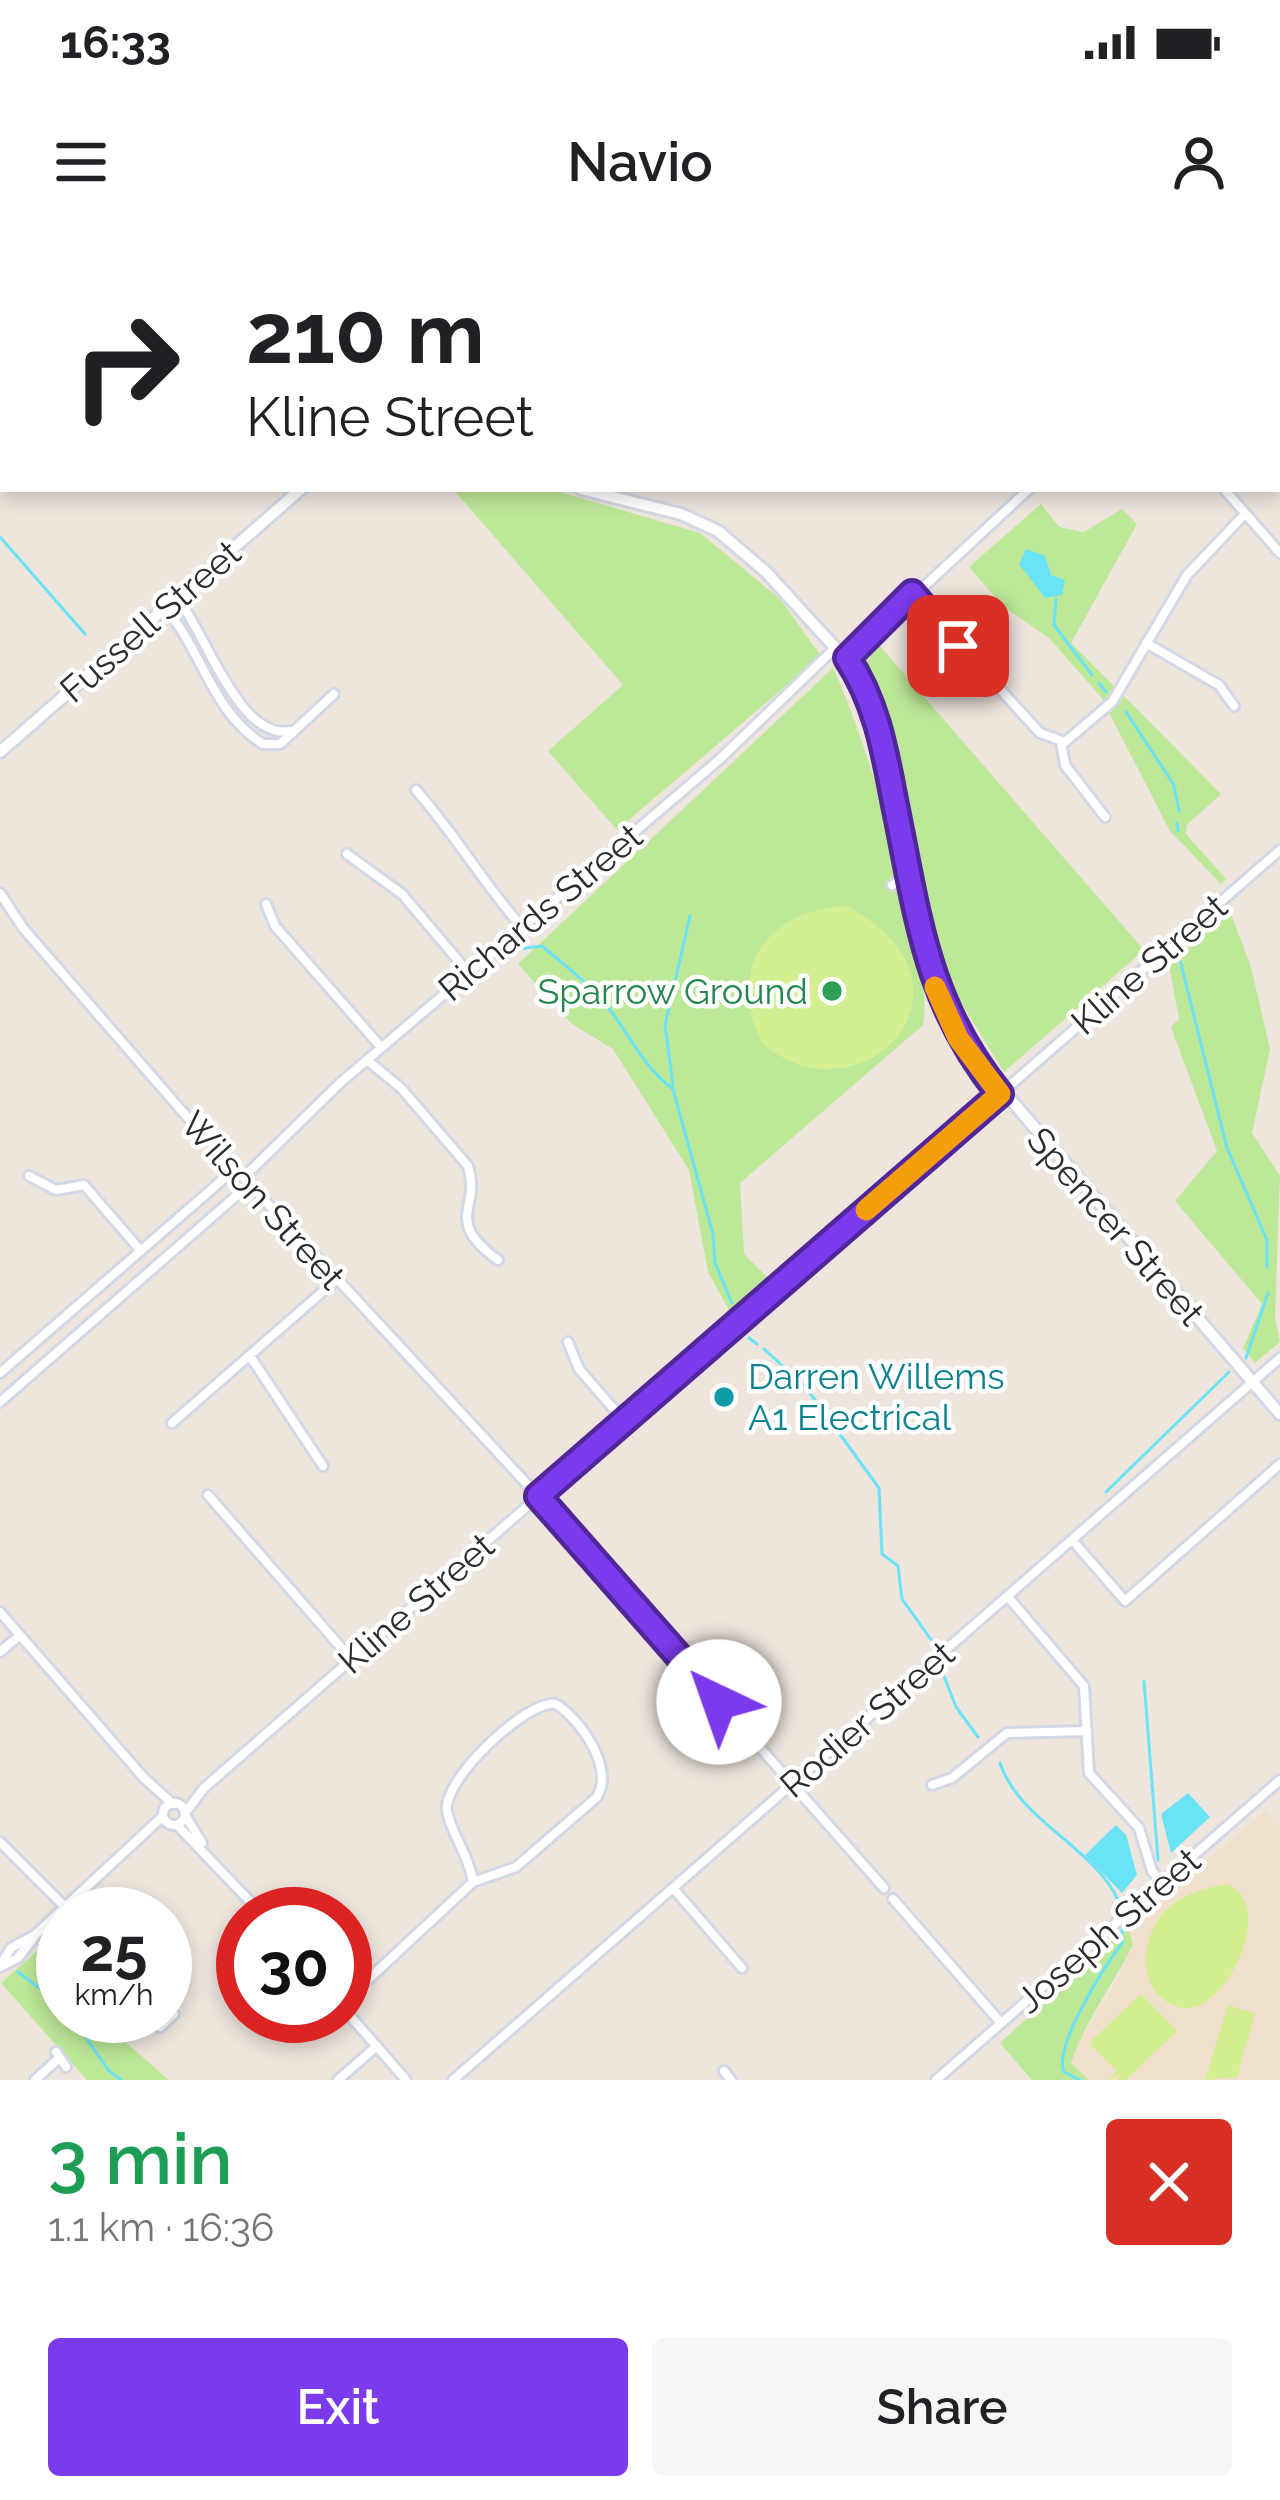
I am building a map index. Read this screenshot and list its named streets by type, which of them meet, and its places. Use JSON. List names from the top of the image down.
{
  "streets": {
    "street": [
      "Fussell Street",
      "Richards Street",
      "Kline Street",
      "Wilson Street",
      "Spencer Street",
      "Rodier Street",
      "Joseph Street"
    ]
  },
  "crossings": [
    ["Richards Street", "Wilson Street"],
    ["Richards Street", "Spencer Street"],
    ["Kline Street", "Wilson Street"],
    ["Kline Street", "Spencer Street"],
    ["Wilson Street", "Rodier Street"],
    ["Spencer Street", "Rodier Street"]
  ],
  "places": ["Sparrow Ground", "Darren Willems A1 Electrical"],
  "page": {
    "status": "16:33",
    "header": "Navio",
    "turn": ["210 m", "Kline Street"],
    "speed": "25 km/h",
    "limit": "30",
    "heading": ["3 min", "1.1 km · 16:36"],
    "buttons": ["Exit", "Share"]
  }
}
